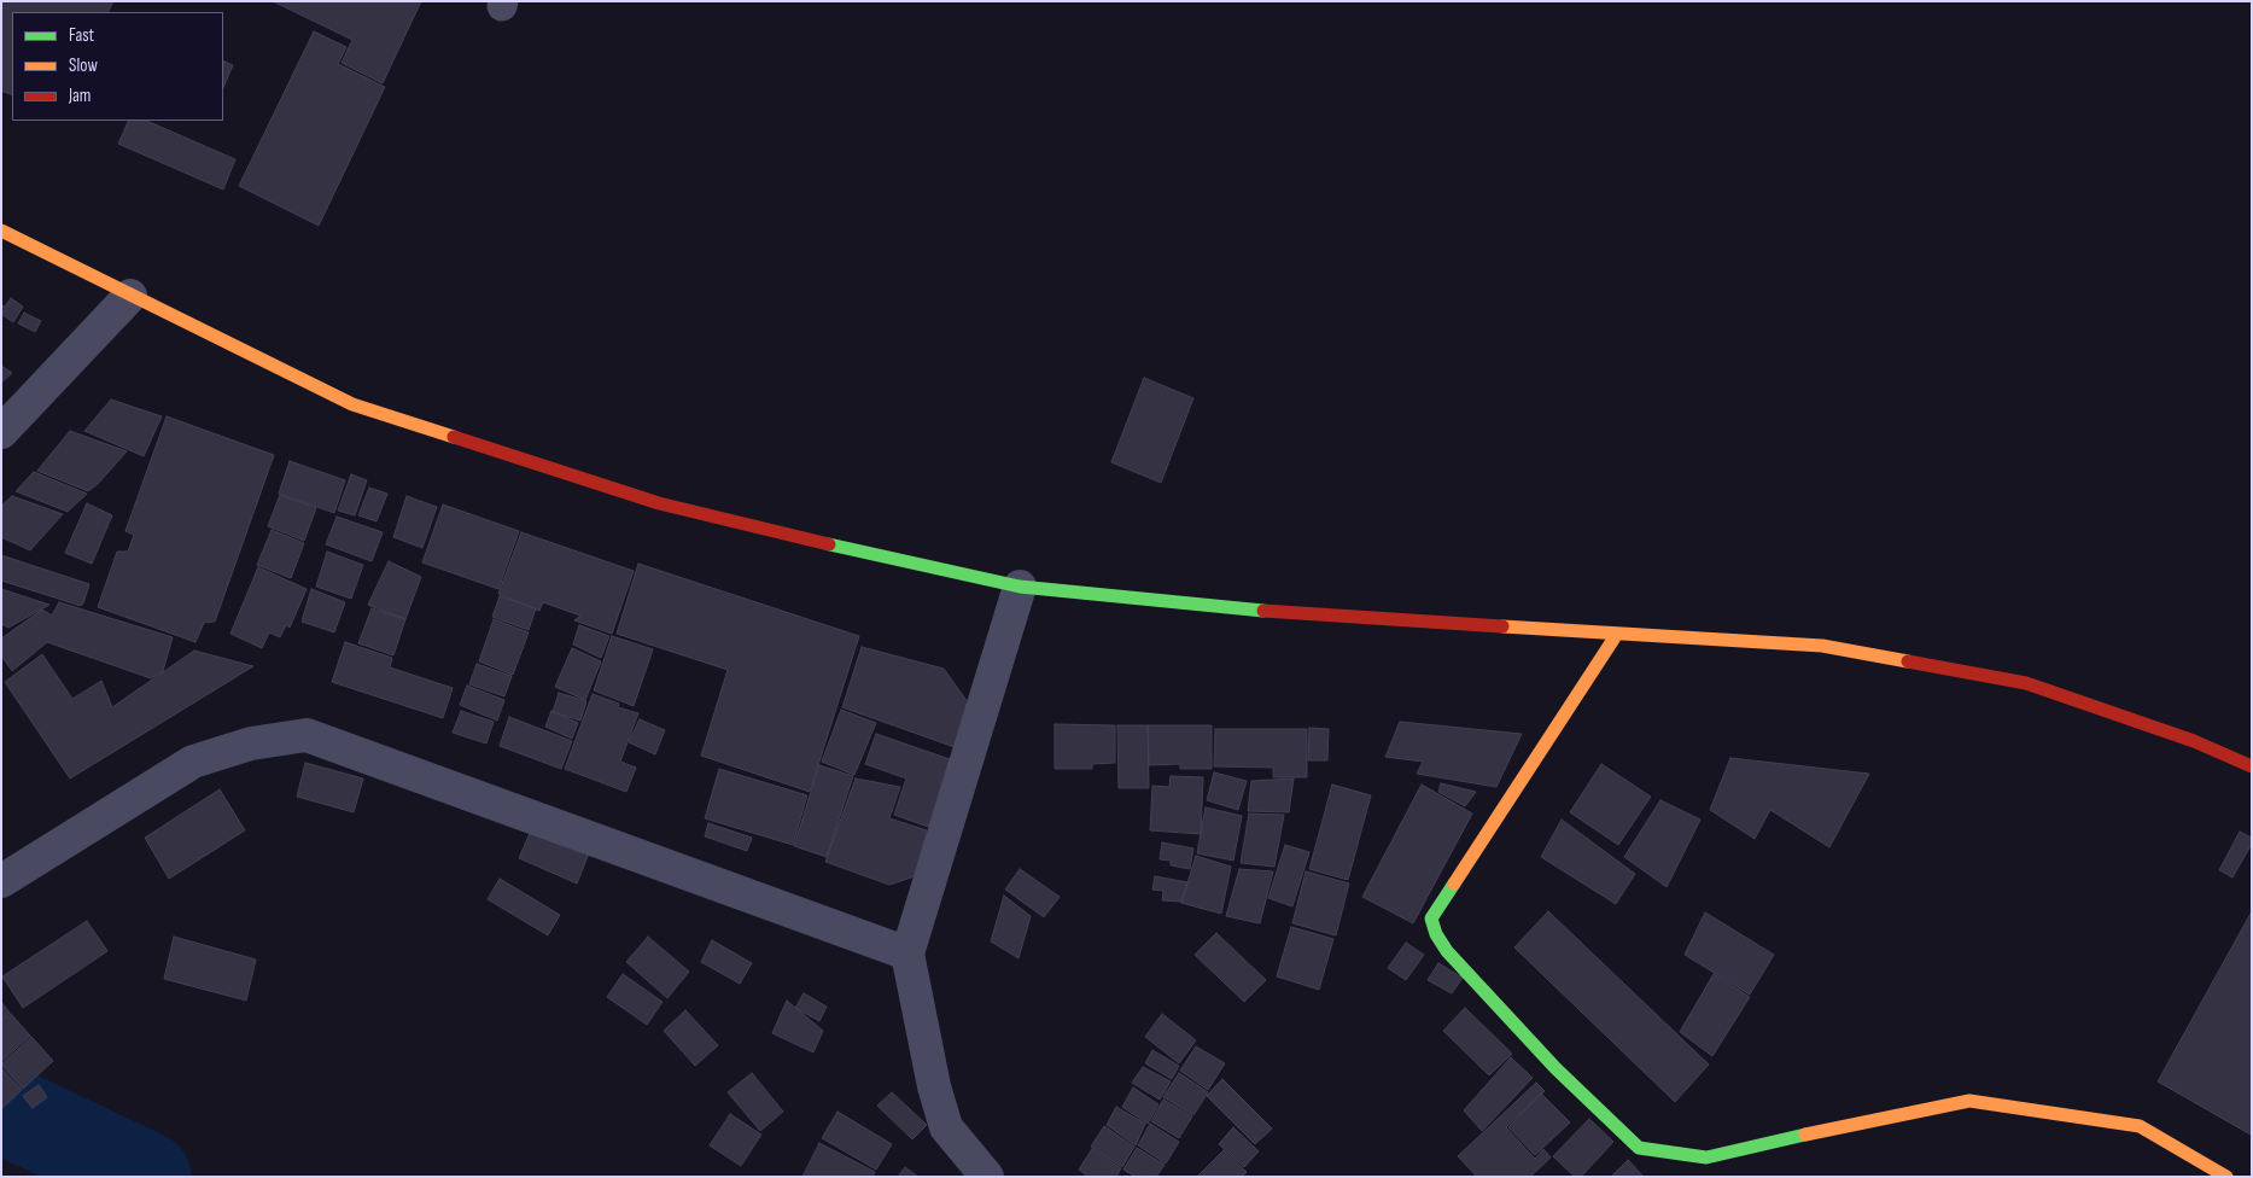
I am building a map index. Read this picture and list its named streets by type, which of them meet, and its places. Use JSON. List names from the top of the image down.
{
  "legend": ["Fast", "Slow", "Jam"]
}
